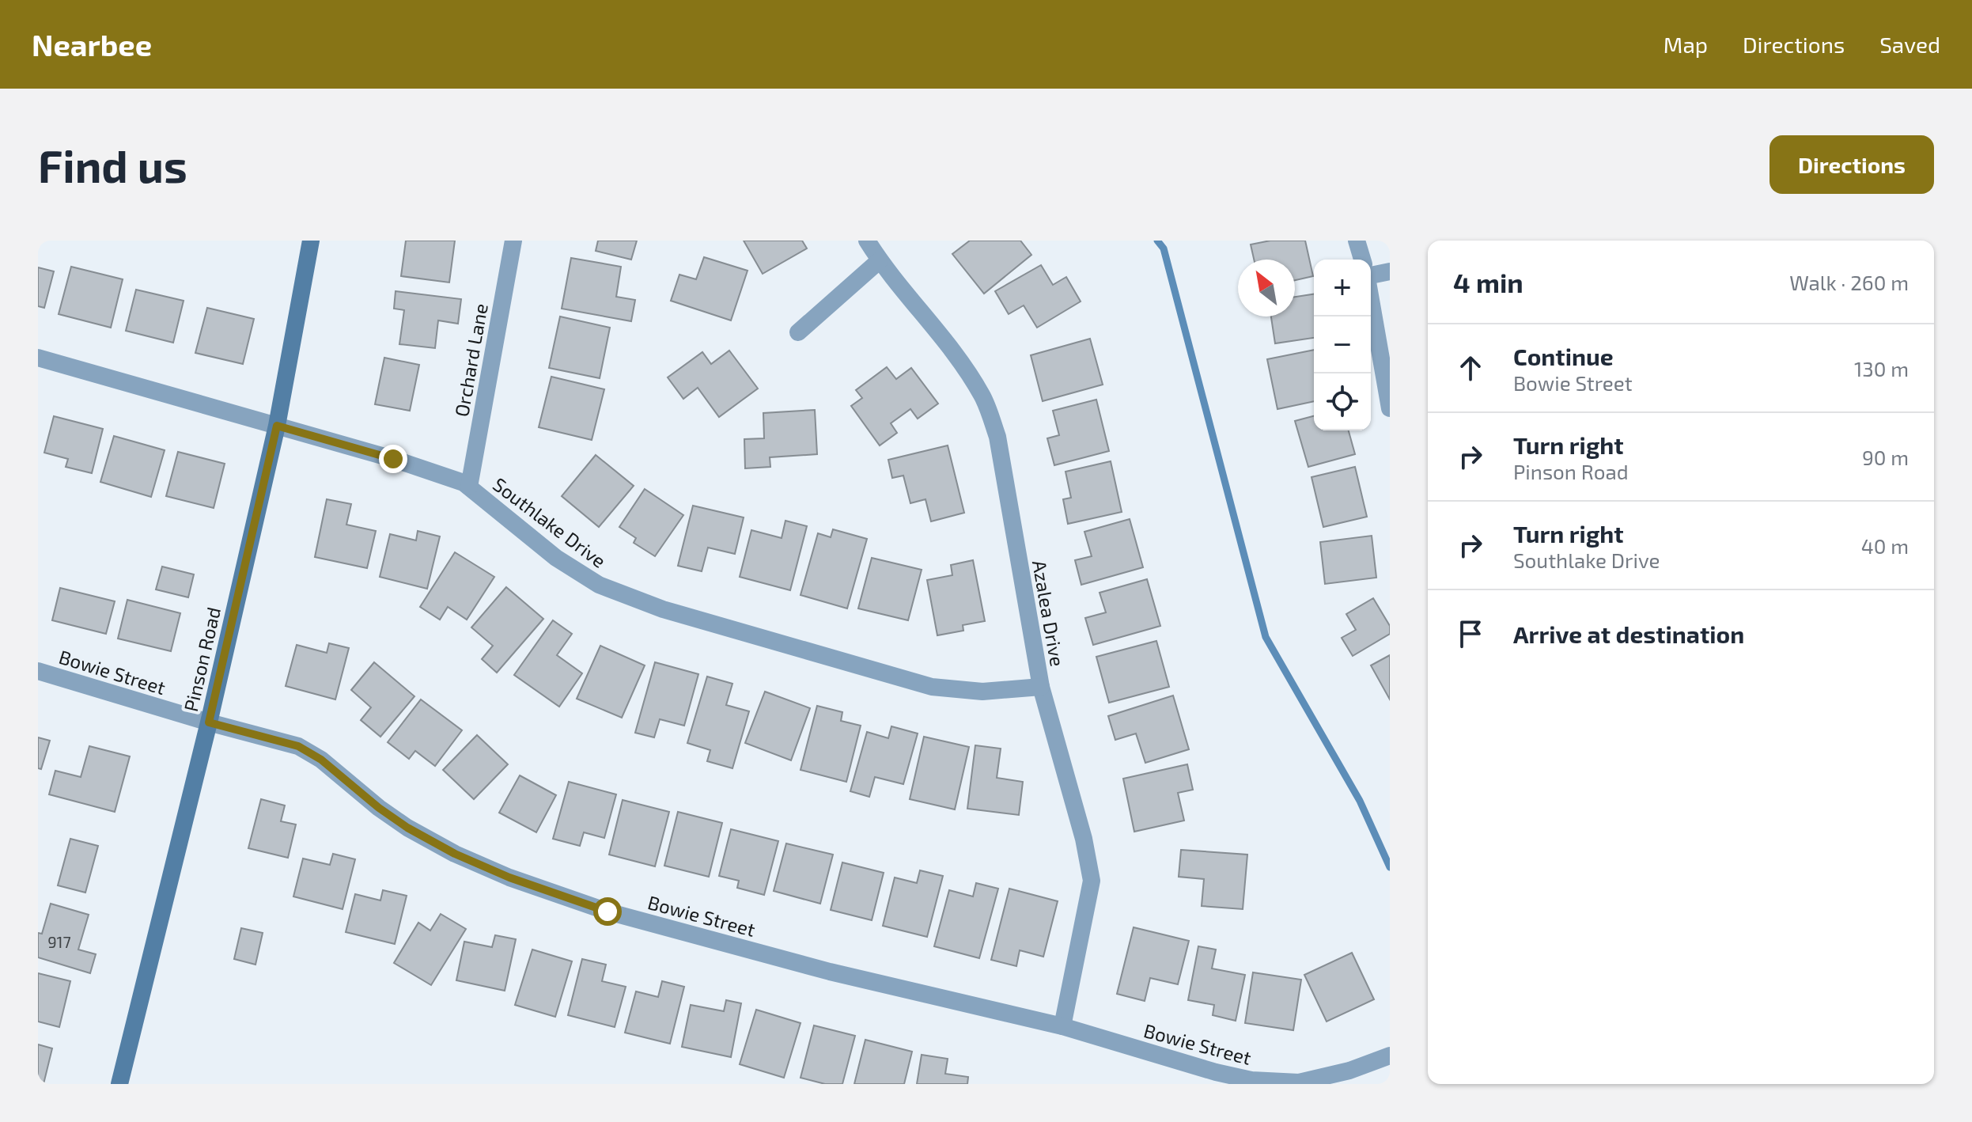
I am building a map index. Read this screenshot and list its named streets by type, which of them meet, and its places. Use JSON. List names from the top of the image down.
{
  "streets": {
    "main road": ["Pinson Road"],
    "street": [
      "Orchard Lane",
      "Southlake Drive",
      "Azalea Drive",
      "Bowie Street"
    ]
  },
  "crossings": [
    ["Orchard Lane", "Southlake Drive"],
    ["Southlake Drive", "Azalea Drive"],
    ["Southlake Drive", "Pinson Road"],
    ["Azalea Drive", "Bowie Street"],
    ["Pinson Road", "Bowie Street"]
  ],
  "house_numbers": ["917"],
  "north": "top left",
  "page": {
    "header": "Nearbee",
    "nav": ["Map", "Directions", "Saved"],
    "buttons": "Directions",
    "title": "Find us",
    "heading": ["4 min", "Walk · 260 m"],
    "map_buttons": ["+", "−"],
    "list": [
      ["Continue", "Bowie Street", "130 m"],
      ["Turn right", "Pinson Road", "90 m"],
      ["Turn right", "Southlake Drive", "40 m"],
      "Arrive at destination"
    ]
  }
}
